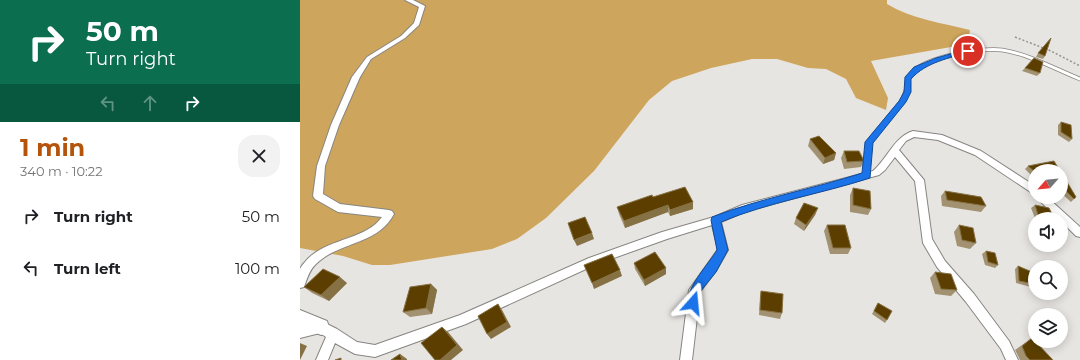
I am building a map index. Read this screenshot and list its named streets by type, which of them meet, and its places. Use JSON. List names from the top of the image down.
{
  "north": "bottom left",
  "page": {
    "turn": ["50 m", "Turn right"],
    "heading": ["1 min", "340 m · 10:22"],
    "list": [
      {
        "name": "Turn right",
        "value": "50 m"
      },
      {
        "name": "Turn left",
        "value": "100 m"
      }
    ]
  }
}
